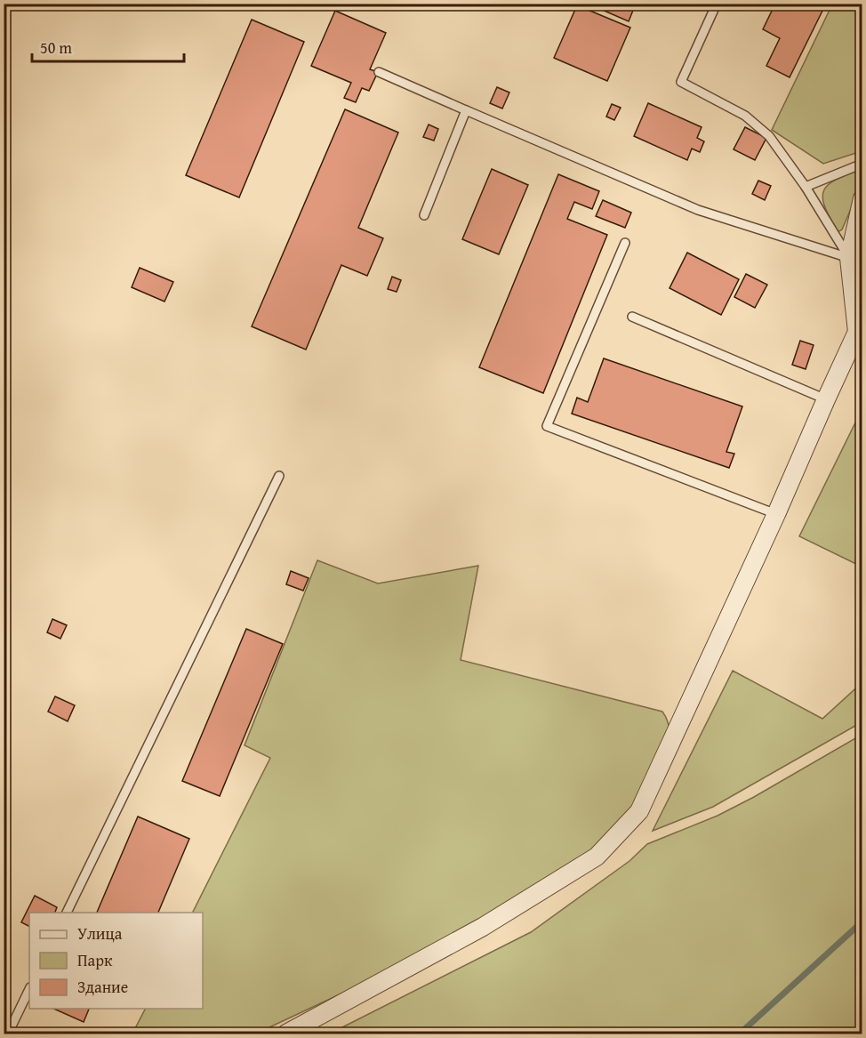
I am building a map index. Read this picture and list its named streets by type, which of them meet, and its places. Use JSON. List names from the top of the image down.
{
  "legend": ["Улица", "Парк", "Здание"],
  "scale_bar": "50 m"
}
